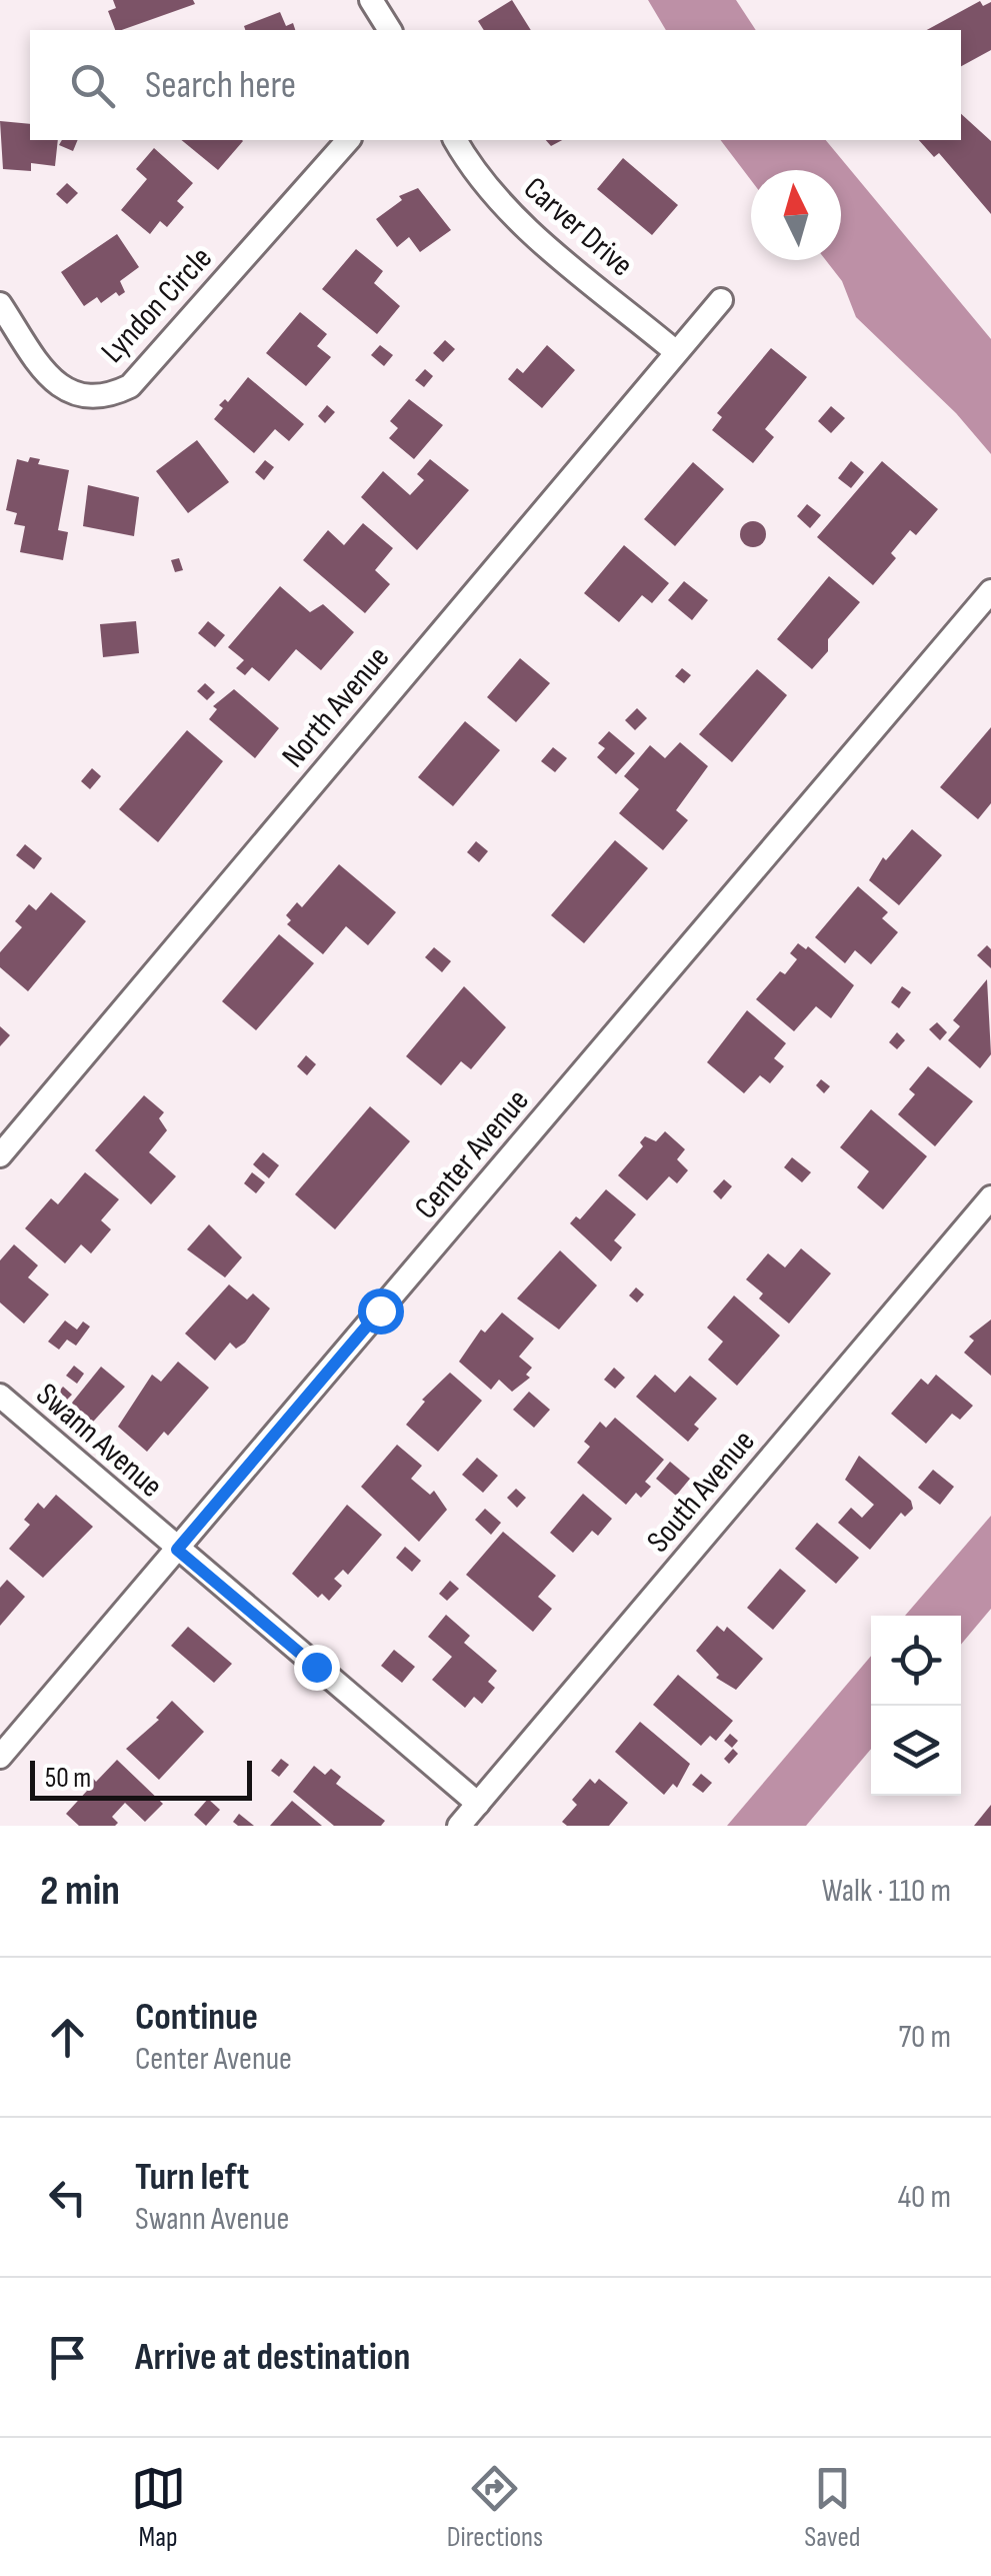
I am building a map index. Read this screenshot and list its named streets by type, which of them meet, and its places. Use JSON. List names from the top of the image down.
{
  "streets": {
    "street": [
      "Carver Drive",
      "Lyndon Circle",
      "North Avenue",
      "Center Avenue",
      "Swann Avenue",
      "South Avenue"
    ]
  },
  "crossings": [
    ["Carver Drive", "North Avenue"],
    ["Center Avenue", "Swann Avenue"],
    ["Swann Avenue", "South Avenue"]
  ],
  "scale_bar": "50 m",
  "north": "top",
  "page": {
    "search": "Search here",
    "scale": "50 m",
    "heading": ["2 min", "Walk · 110 m"],
    "list": [
      ["Continue", "Center Avenue", "70 m"],
      ["Turn left", "Swann Avenue", "40 m"],
      "Arrive at destination"
    ],
    "nav": ["Map", "Directions", "Saved"]
  }
}
